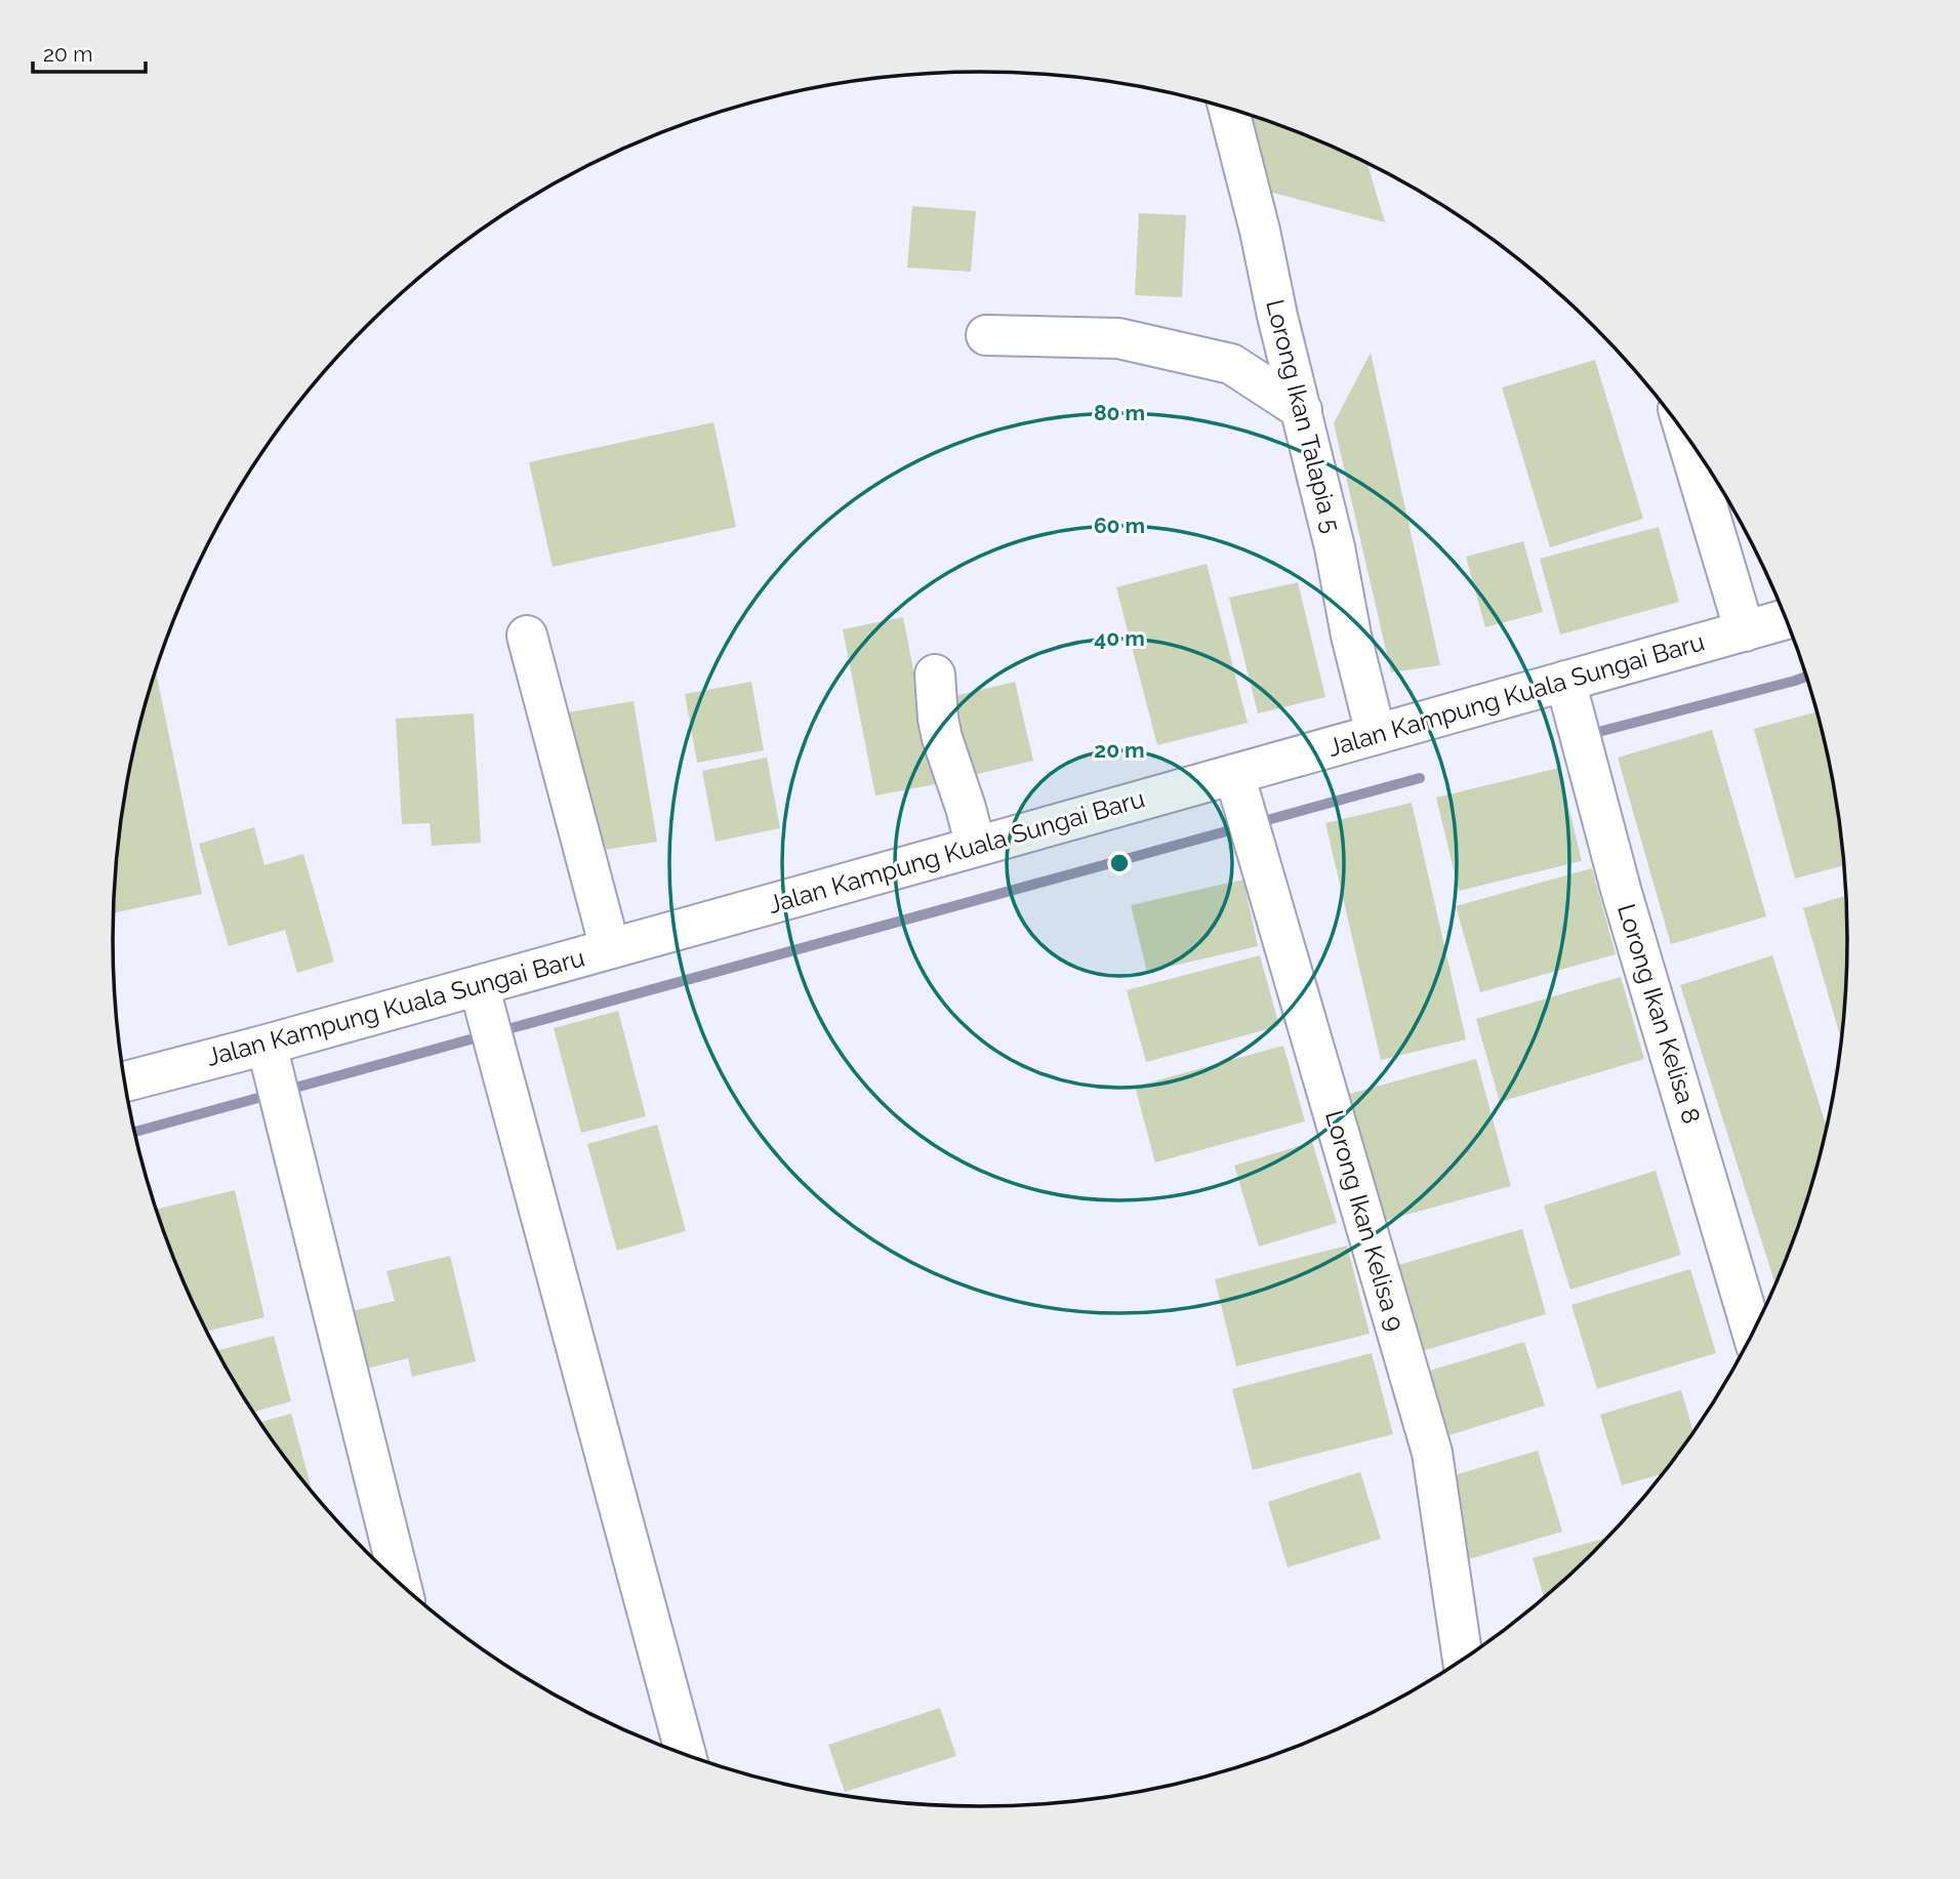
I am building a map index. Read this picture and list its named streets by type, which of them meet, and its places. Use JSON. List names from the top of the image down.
{
  "streets": {
    "street": [
      "Lorong Ikan Talapia 5",
      "Jalan Kampung Kuala Sungai Baru",
      "Lorong Ikan Kelisa 8",
      "Lorong Ikan Kelisa 9"
    ]
  },
  "crossings": [
    ["Lorong Ikan Talapia 5", "Jalan Kampung Kuala Sungai Baru"],
    ["Jalan Kampung Kuala Sungai Baru", "Lorong Ikan Kelisa 8"],
    ["Jalan Kampung Kuala Sungai Baru", "Lorong Ikan Kelisa 9"]
  ],
  "scale_bar": "20 m",
  "rings": [
    "80 m",
    "60 m",
    "40 m",
    "20 m"
  ]
}
